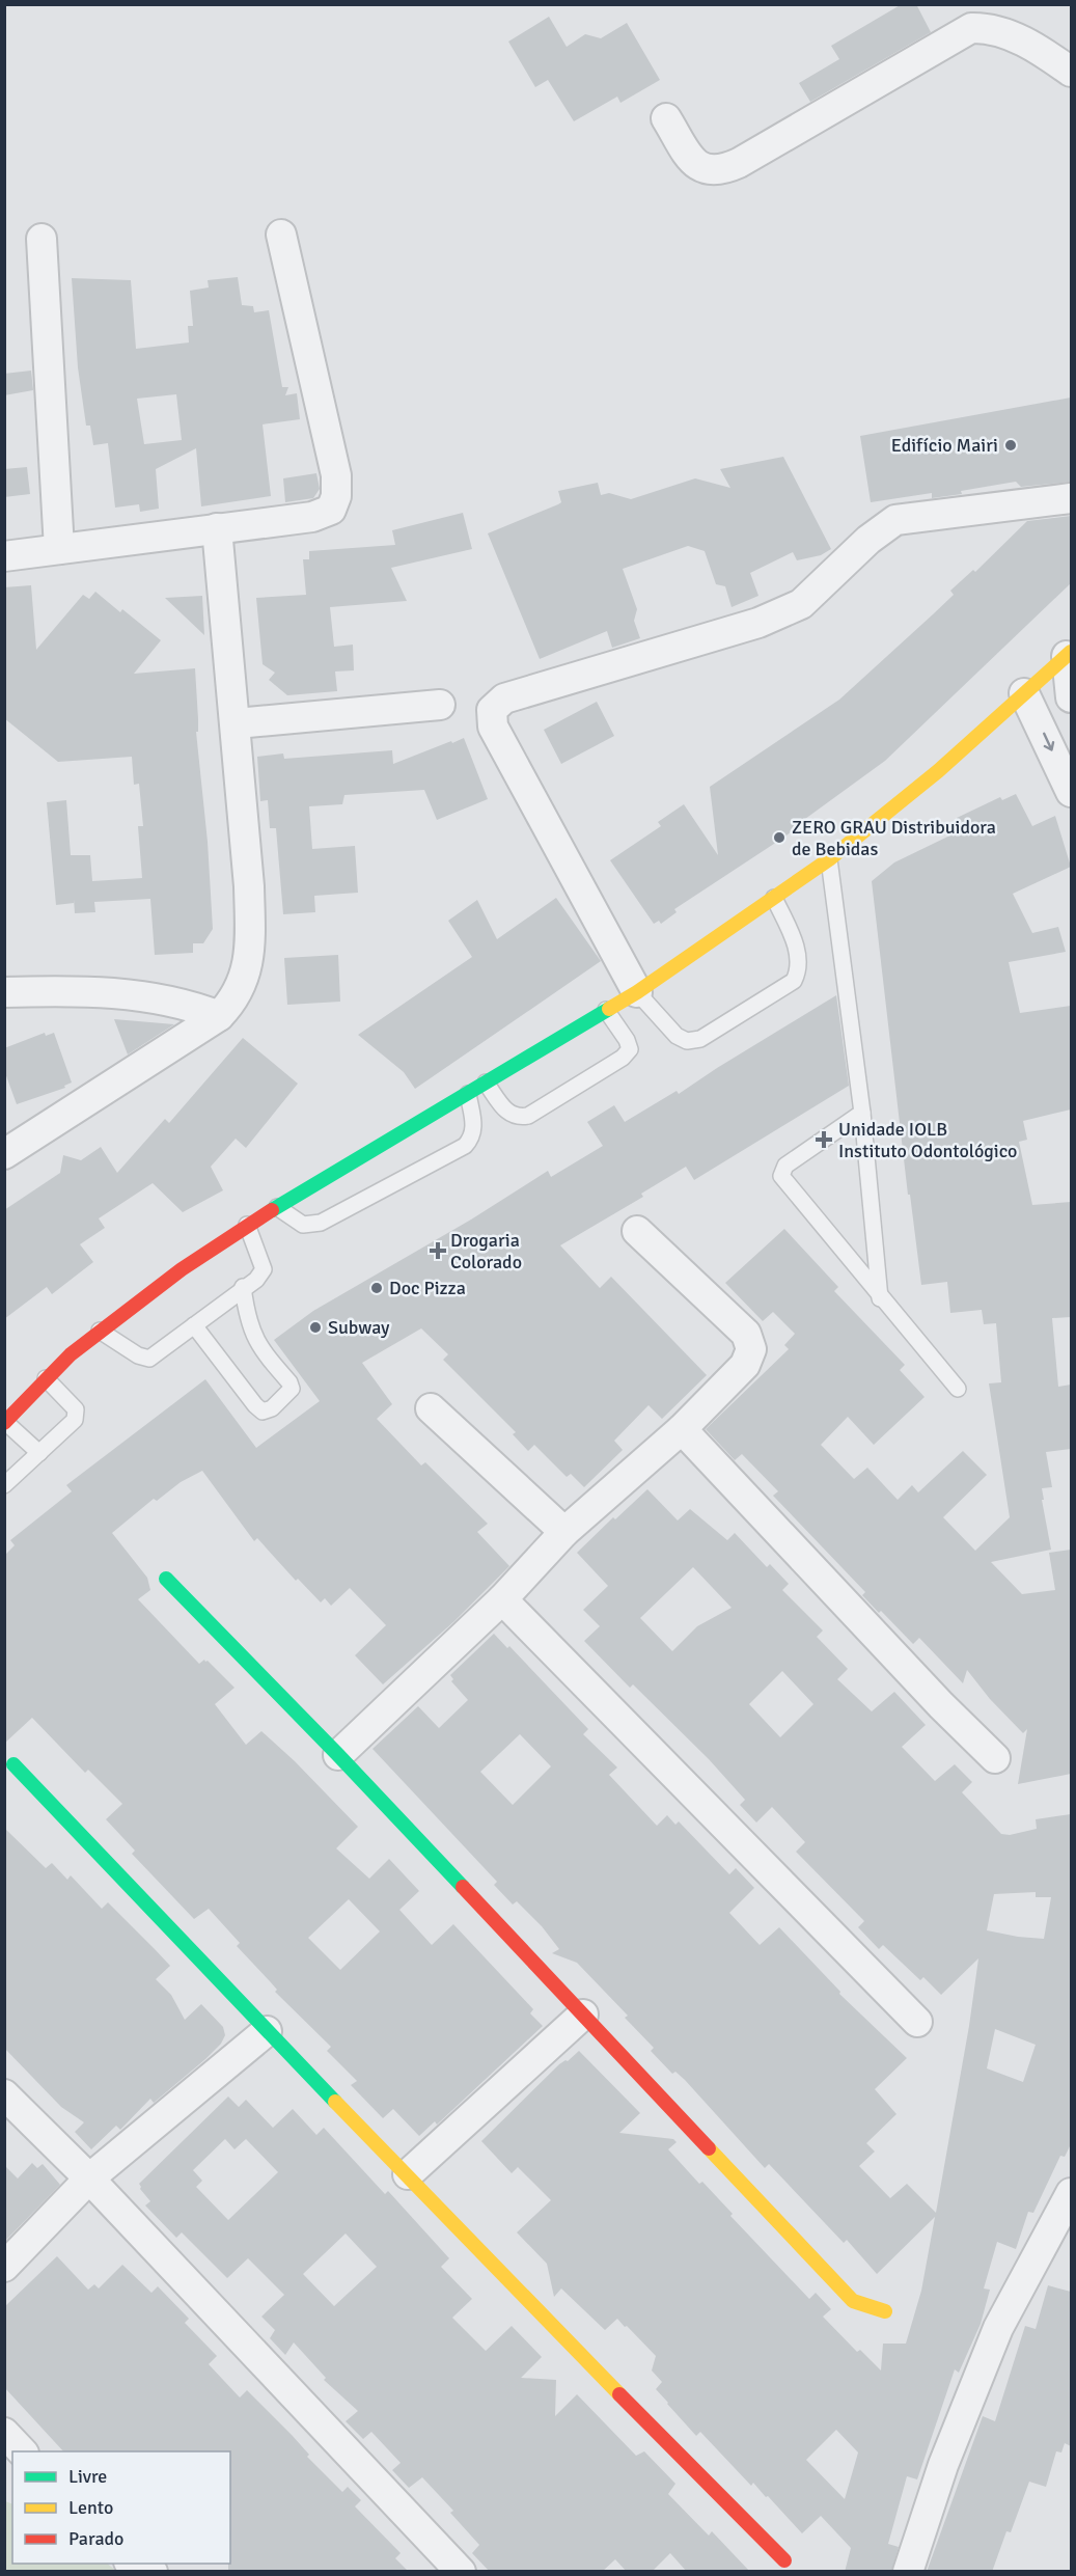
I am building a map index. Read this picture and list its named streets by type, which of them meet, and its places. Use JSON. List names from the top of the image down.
{
  "places": {
    "other": [
      "Edifício Mairi",
      "ZERO GRAU Distribuidora de Bebidas",
      "Doc Pizza",
      "Subway"
    ],
    "health": ["Unidade IOLB Instituto Odontológico", "Drogaria Colorado"]
  },
  "legend": ["Livre", "Lento", "Parado"]
}
